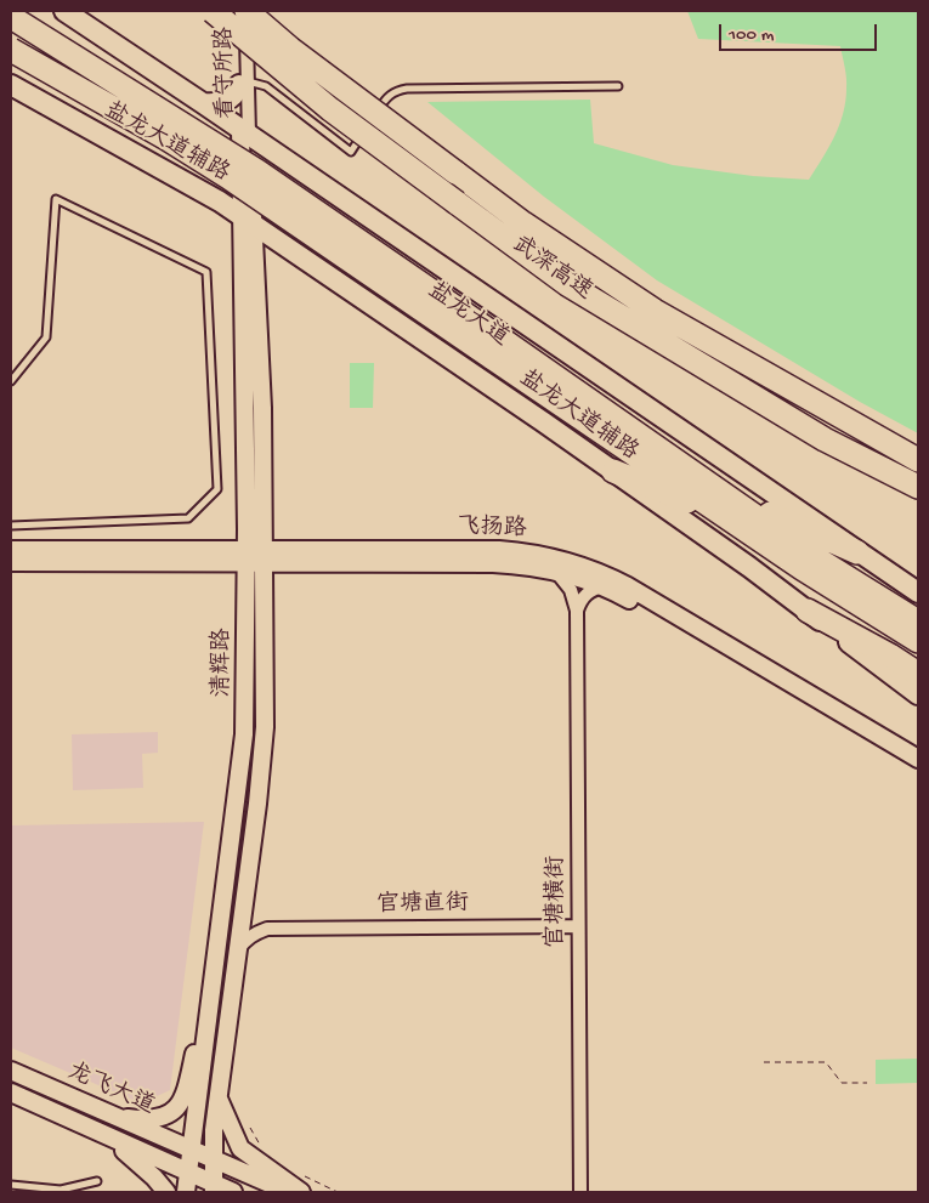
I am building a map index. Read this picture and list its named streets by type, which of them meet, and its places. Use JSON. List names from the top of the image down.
{
  "streets": {
    "highway": ["武深高速", "盐龙大道"],
    "main road": ["盐龙大道辅路"],
    "street": [
      "看守所路",
      "飞扬路",
      "清辉路",
      "官塘横街",
      "官塘直街",
      "龙飞大道"
    ]
  },
  "crossings": [
    ["看守所路", "盐龙大道辅路"],
    ["看守所路", "武深高速"],
    ["看守所路", "清辉路"],
    ["盐龙大道辅路", "清辉路"],
    ["飞扬路", "清辉路"],
    ["飞扬路", "官塘横街"],
    ["清辉路", "龙飞大道"],
    ["官塘横街", "官塘直街"]
  ],
  "scale_bar": "100 m"
}
